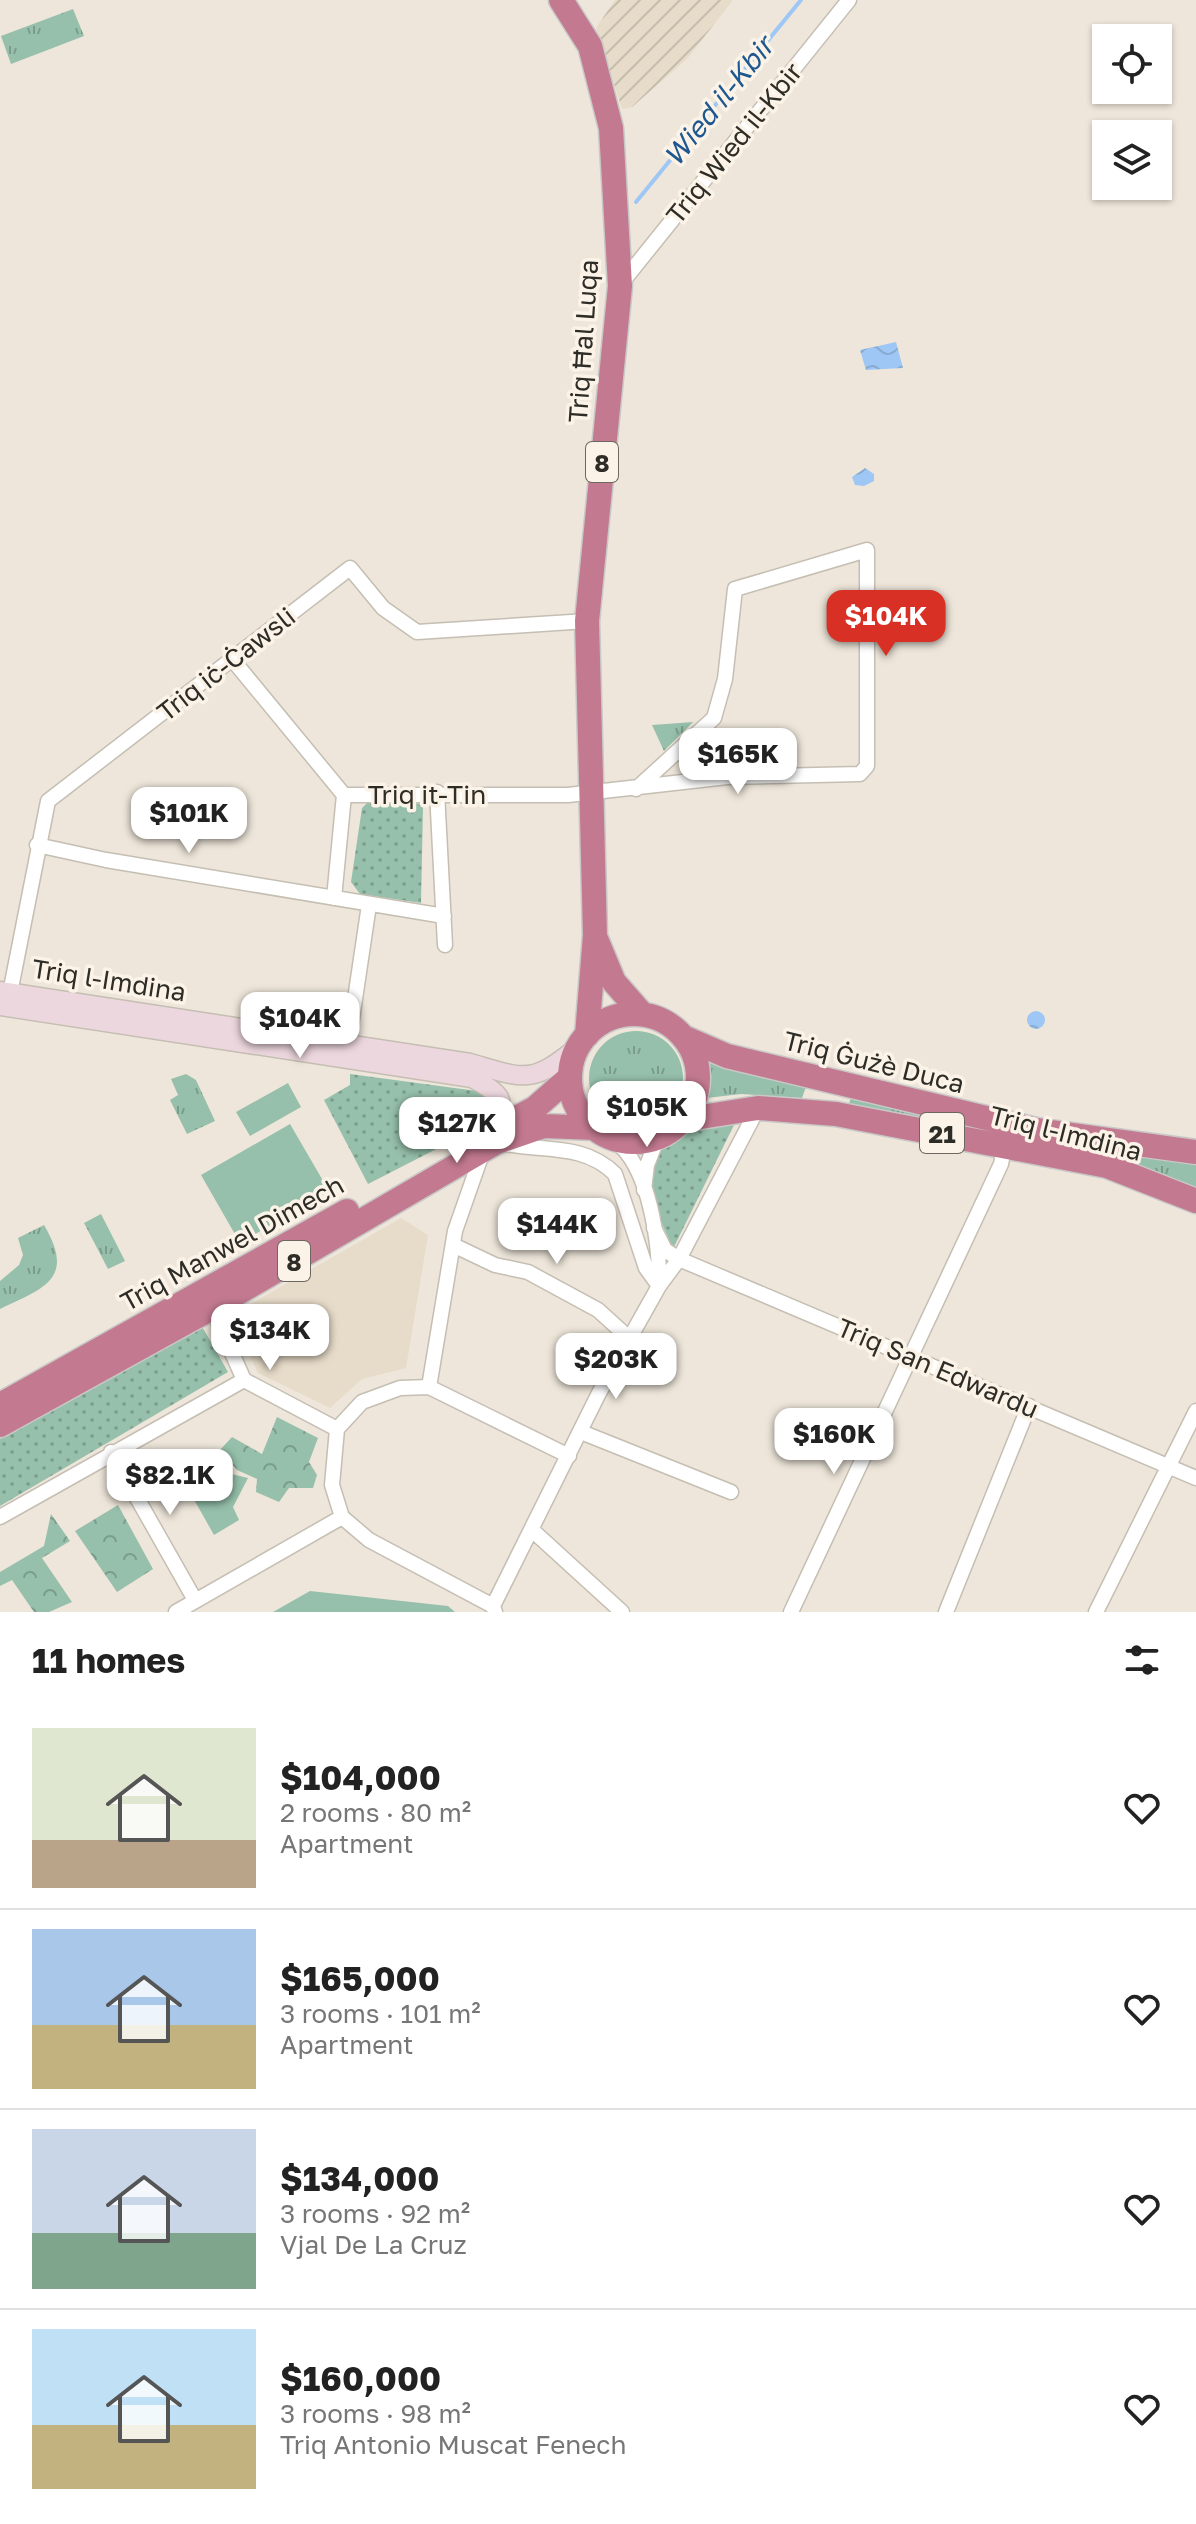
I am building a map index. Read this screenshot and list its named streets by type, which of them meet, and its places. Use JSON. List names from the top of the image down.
{
  "streets": {
    "highway": [
      "Triq Ħal Luqa",
      "8",
      "Triq l-Imdina",
      "Triq Ġużè Duca",
      "21",
      "Triq Manwel Dimech"
    ],
    "street": [
      "Triq Wied il-Kbir",
      "Triq iċ-Ċawsli",
      "Triq it-Tin",
      "Triq San Edwardu"
    ]
  },
  "crossings": [
    ["Triq Wied il-Kbir", "Triq Ħal Luqa"],
    ["Triq Ħal Luqa", "8"],
    ["Triq Ħal Luqa", "Triq iċ-Ċawsli"],
    ["Triq Ħal Luqa", "Triq it-Tin"],
    ["Triq Ħal Luqa", "Triq l-Imdina"],
    ["Triq Ħal Luqa", "Triq Ġużè Duca"],
    ["Triq Ħal Luqa", "Triq Manwel Dimech"],
    ["8", "Triq l-Imdina"],
    ["8", "Triq Ġużè Duca"],
    ["8", "Triq Manwel Dimech"],
    ["Triq iċ-Ċawsli", "Triq it-Tin"],
    ["Triq iċ-Ċawsli", "Triq l-Imdina"],
    ["Triq l-Imdina", "Triq Ġużè Duca"],
    ["Triq l-Imdina", "Triq Manwel Dimech"],
    ["Triq Ġużè Duca", "Triq Manwel Dimech"]
  ],
  "water": ["Wied il-Kbir"],
  "page": {
    "price": [
      "$104K",
      "$165K",
      "$101K",
      "$104K",
      "$105K",
      "$127K",
      "$144K",
      "$134K",
      "$203K",
      "$160K",
      "$82.1K"
    ],
    "heading": "11 homes",
    "list": [
      {
        "name": "$104,000",
        "note": "2 rooms · 80 m² · Apartment"
      },
      {
        "name": "$165,000",
        "note": "3 rooms · 101 m² · Apartment"
      },
      {
        "name": "$134,000",
        "note": "3 rooms · 92 m² · Vjal De La Cruz"
      },
      {
        "name": "$160,000",
        "note": "3 rooms · 98 m² · Triq Antonio Muscat Fenech"
      }
    ]
  }
}
